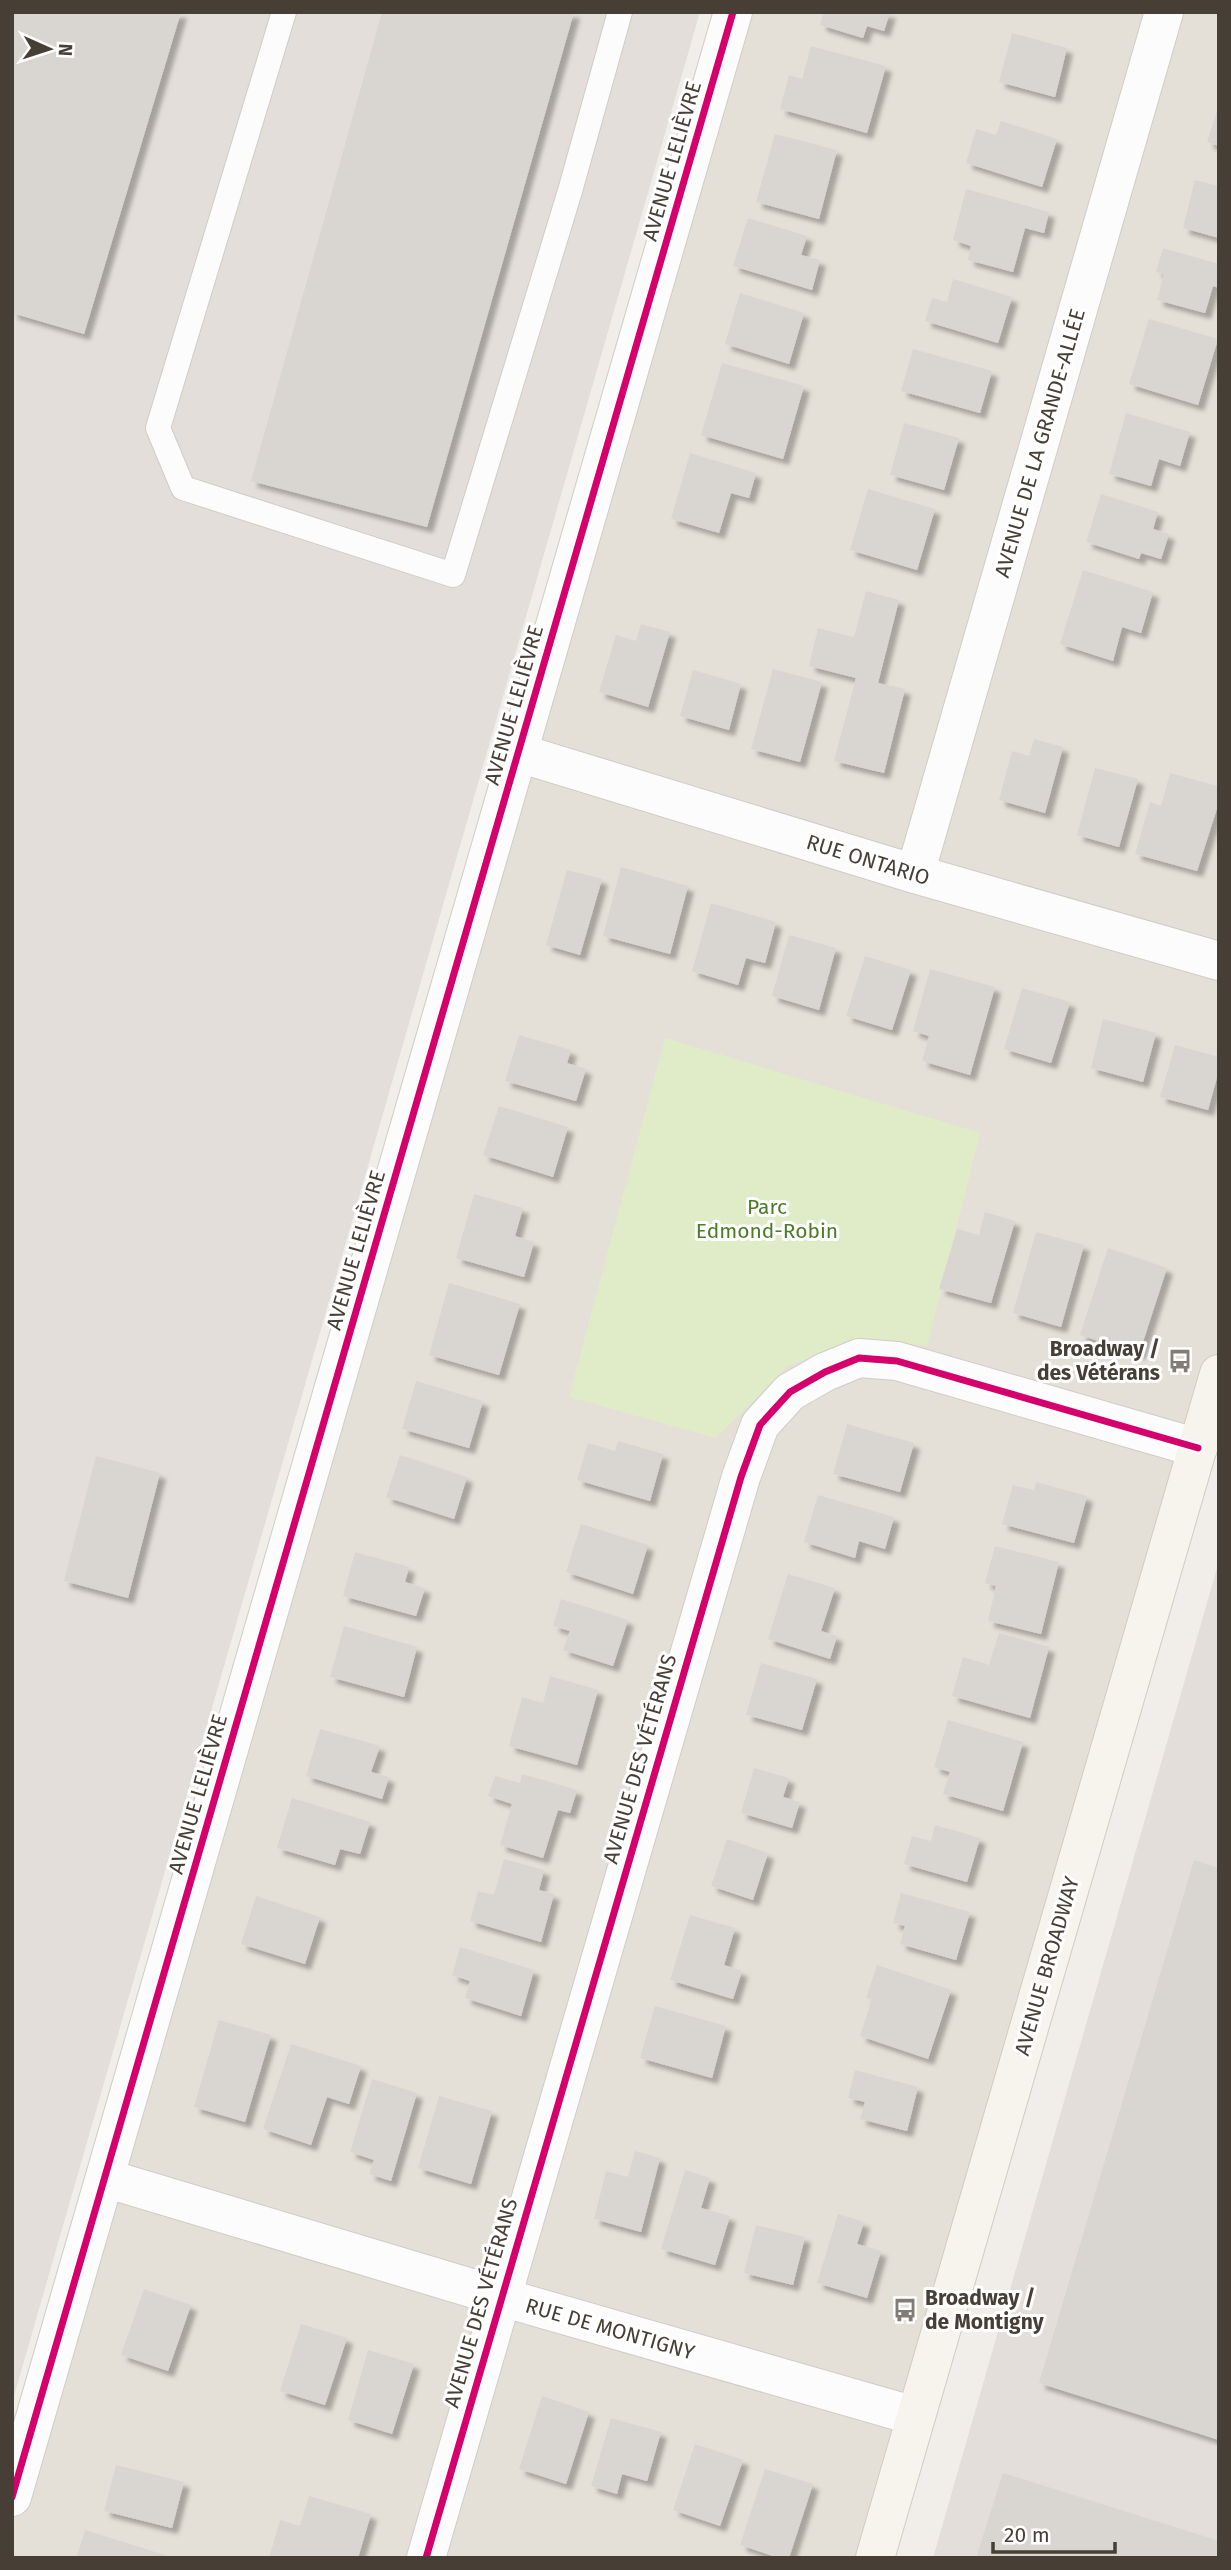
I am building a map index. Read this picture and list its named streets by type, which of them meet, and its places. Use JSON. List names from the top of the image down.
{
  "streets": {
    "street": [
      "AVENUE LELIÈVRE",
      "AVENUE DE LA GRANDE-ALLÉE",
      "RUE ONTARIO",
      "AVENUE DES VÉTÉRANS",
      "AVENUE BROADWAY",
      "RUE DE MONTIGNY"
    ]
  },
  "crossings": [
    ["AVENUE LELIÈVRE", "RUE ONTARIO"],
    ["AVENUE LELIÈVRE", "RUE DE MONTIGNY"],
    ["AVENUE DE LA GRANDE-ALLÉE", "RUE ONTARIO"],
    ["AVENUE DES VÉTÉRANS", "AVENUE BROADWAY"],
    ["AVENUE DES VÉTÉRANS", "RUE DE MONTIGNY"],
    ["AVENUE BROADWAY", "RUE DE MONTIGNY"]
  ],
  "parks": ["Parc Edmond-Robin"],
  "places": {
    "bus stop": ["Broadway / des Vétérans", "Broadway / de Montigny"]
  },
  "scale_bar": "20 m",
  "north": "right"
}
